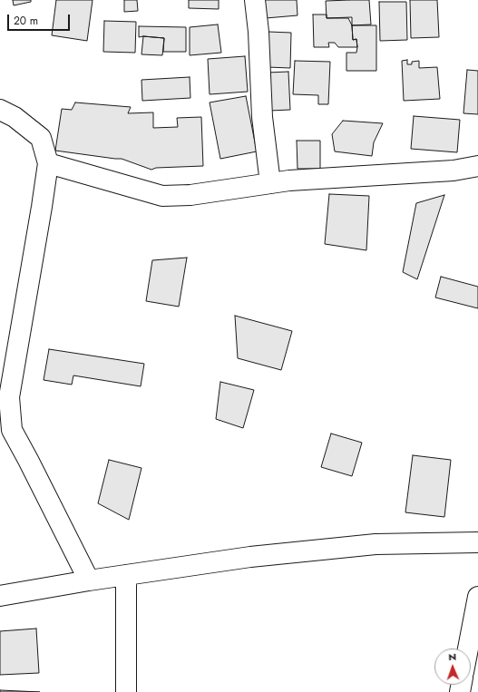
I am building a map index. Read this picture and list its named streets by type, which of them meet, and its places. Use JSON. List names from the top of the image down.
{
  "scale_bar": "20 m",
  "north": "top"
}
